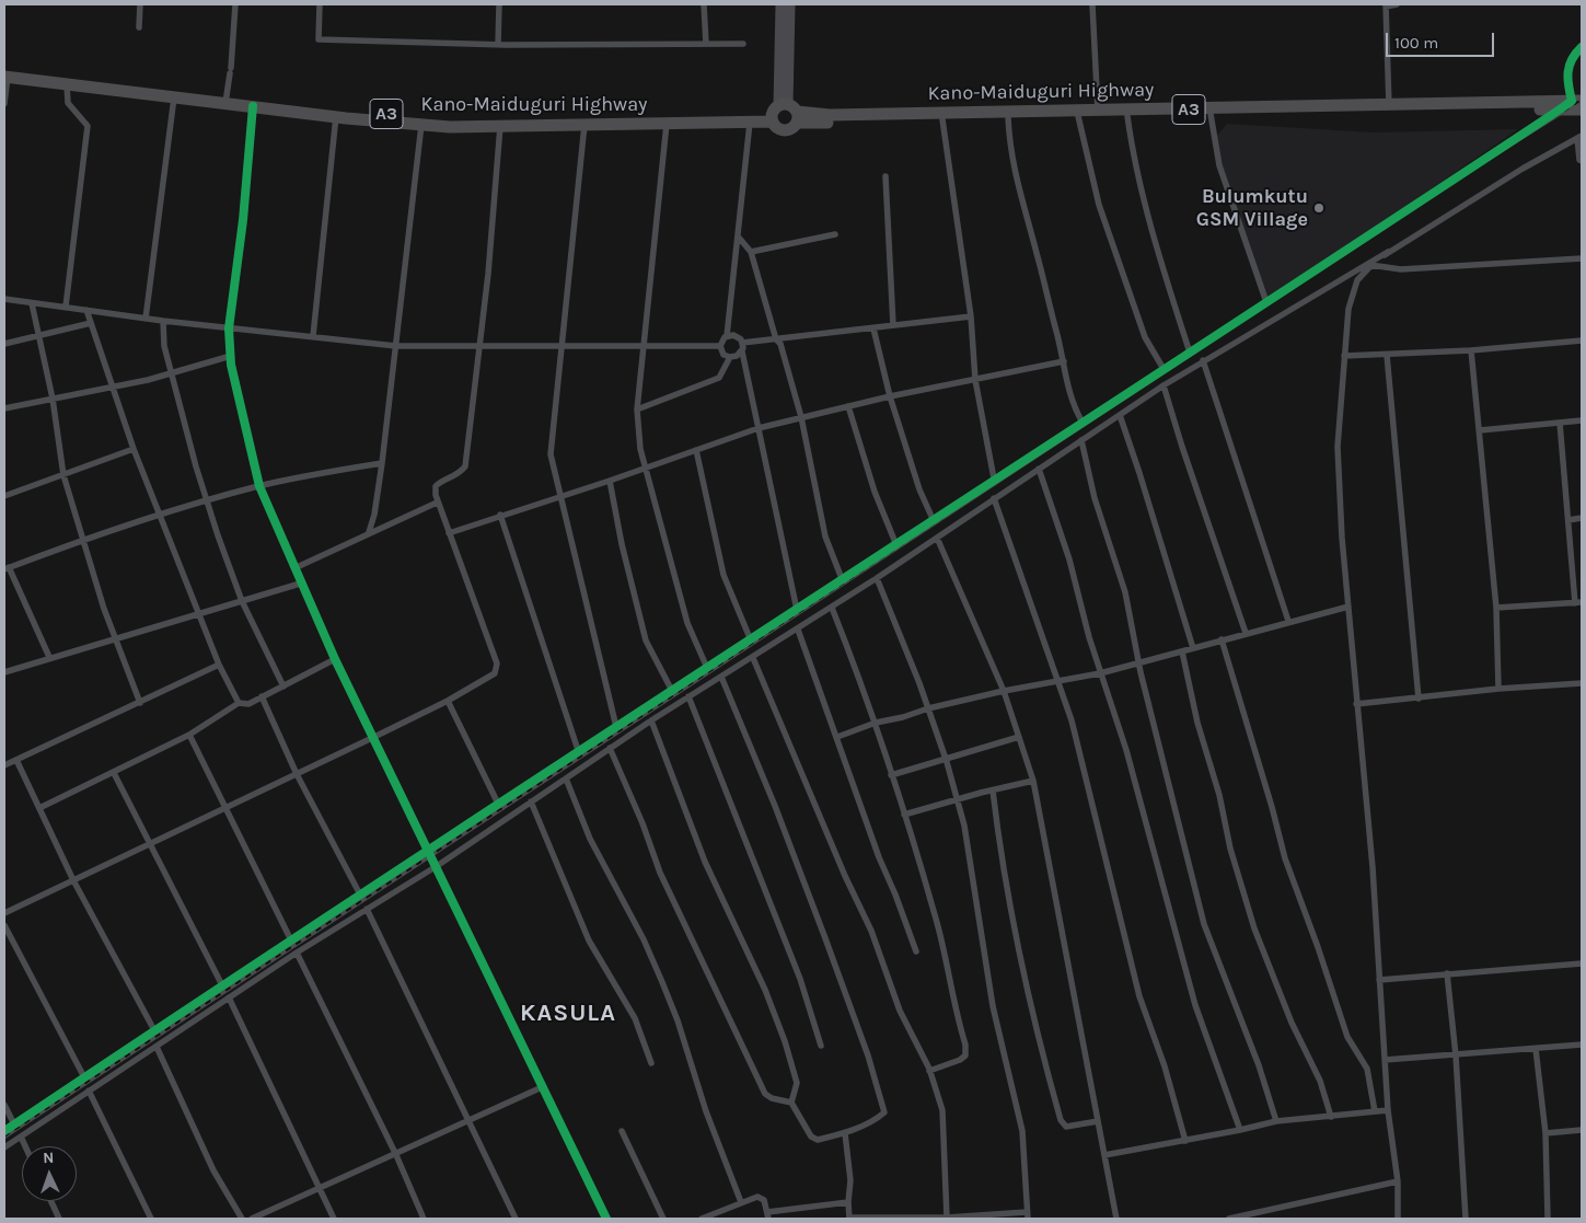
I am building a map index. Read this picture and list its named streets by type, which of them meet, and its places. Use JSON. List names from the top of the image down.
{
  "streets": {
    "highway": ["Kano-Maiduguri Highway", "A3"]
  },
  "districts": ["KASULA"],
  "places": ["Bulumkutu GSM Village"],
  "scale_bar": "100 m",
  "north": "top"
}
